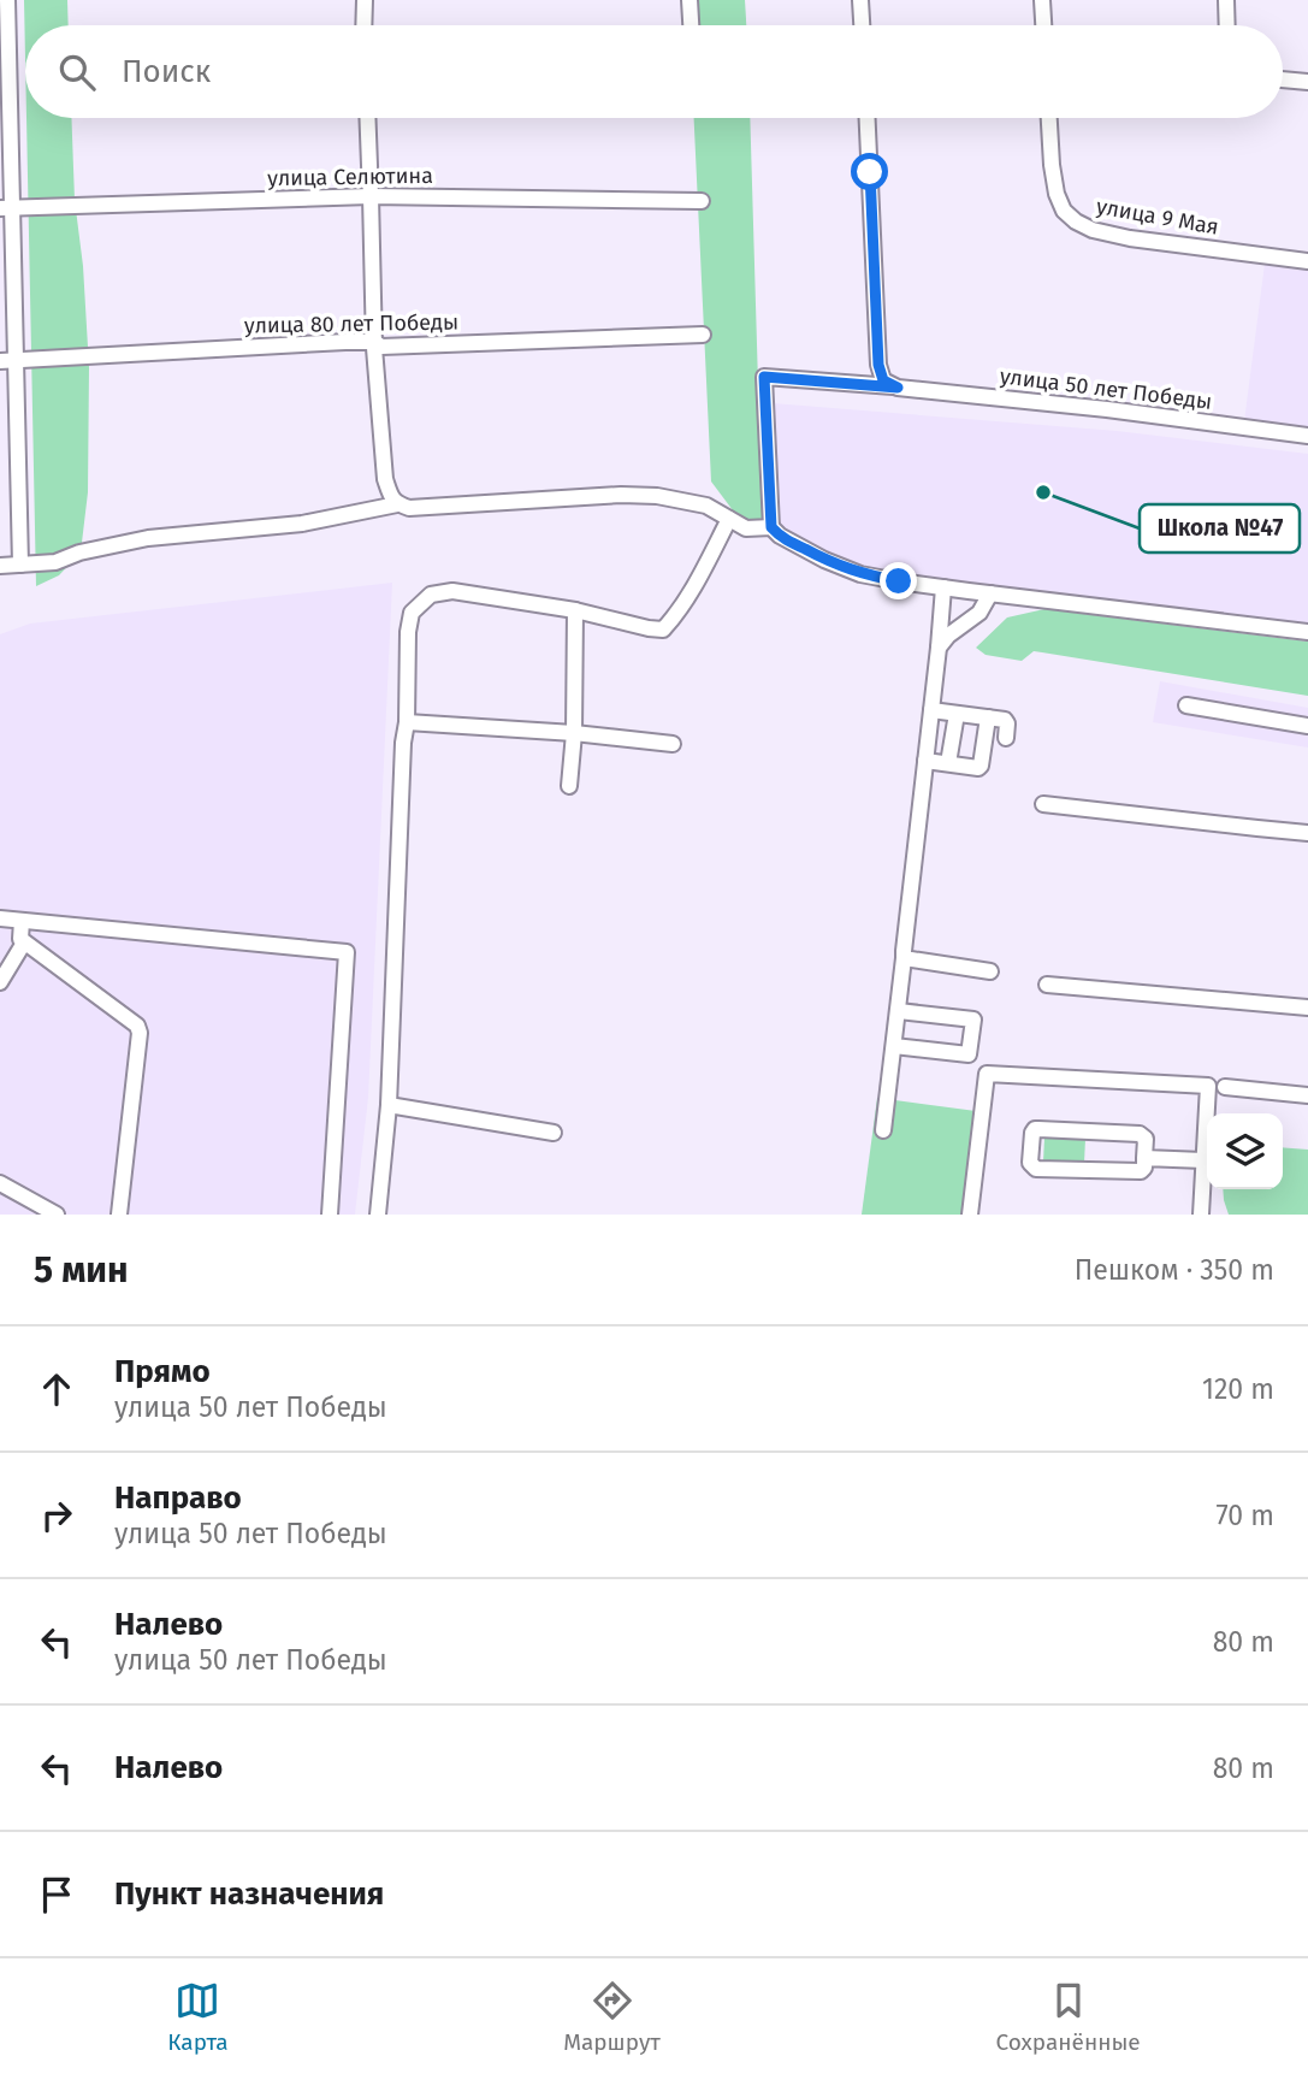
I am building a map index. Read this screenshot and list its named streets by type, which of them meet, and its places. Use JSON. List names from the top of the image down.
{
  "streets": {
    "street": [
      "улица Селютина",
      "улица 9 Мая",
      "улица 80 лет Победы",
      "улица 50 лет Победы"
    ]
  },
  "places": ["Школа №47"],
  "page": {
    "search": "Поиск",
    "heading": ["5 мин", "Пешком · 350 m"],
    "list": [
      ["Прямо", "улица 50 лет Победы", "120 m"],
      ["Направо", "улица 50 лет Победы", "70 m"],
      ["Налево", "улица 50 лет Победы", "80 m"],
      ["Налево", "80 m"],
      "Пункт назначения"
    ],
    "nav": ["Карта", "Маршрут", "Сохранённые"]
  }
}
